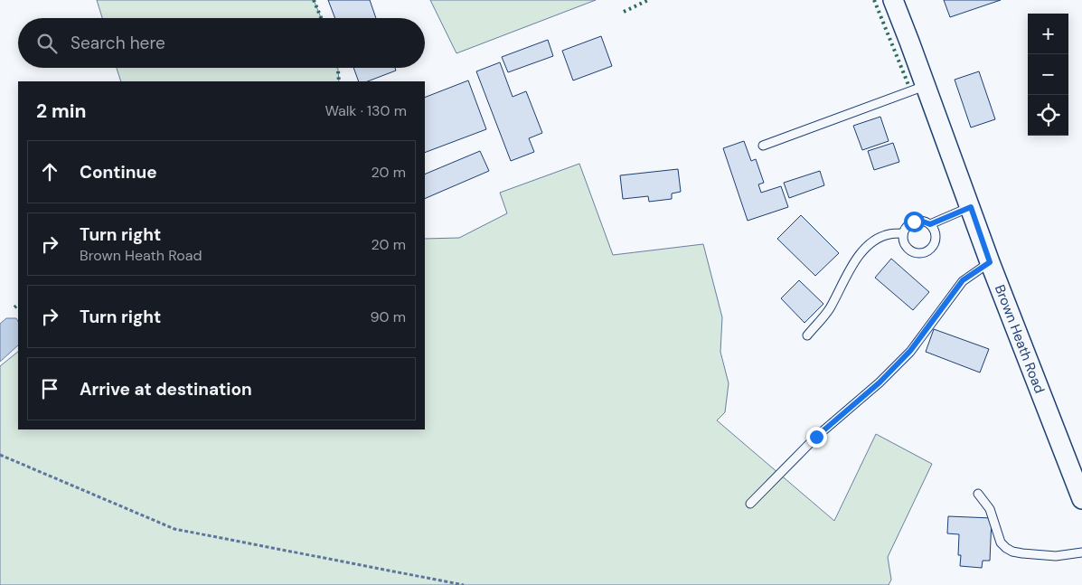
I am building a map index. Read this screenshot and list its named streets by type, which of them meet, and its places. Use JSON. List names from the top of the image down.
{
  "streets": {
    "street": ["Brown Heath Road"]
  },
  "page": {
    "map_buttons": ["+", "−"],
    "search": "Search here",
    "heading": ["2 min", "Walk · 130 m"],
    "list": [
      ["Continue", "20 m"],
      ["Turn right", "Brown Heath Road", "20 m"],
      ["Turn right", "90 m"],
      "Arrive at destination"
    ]
  }
}
